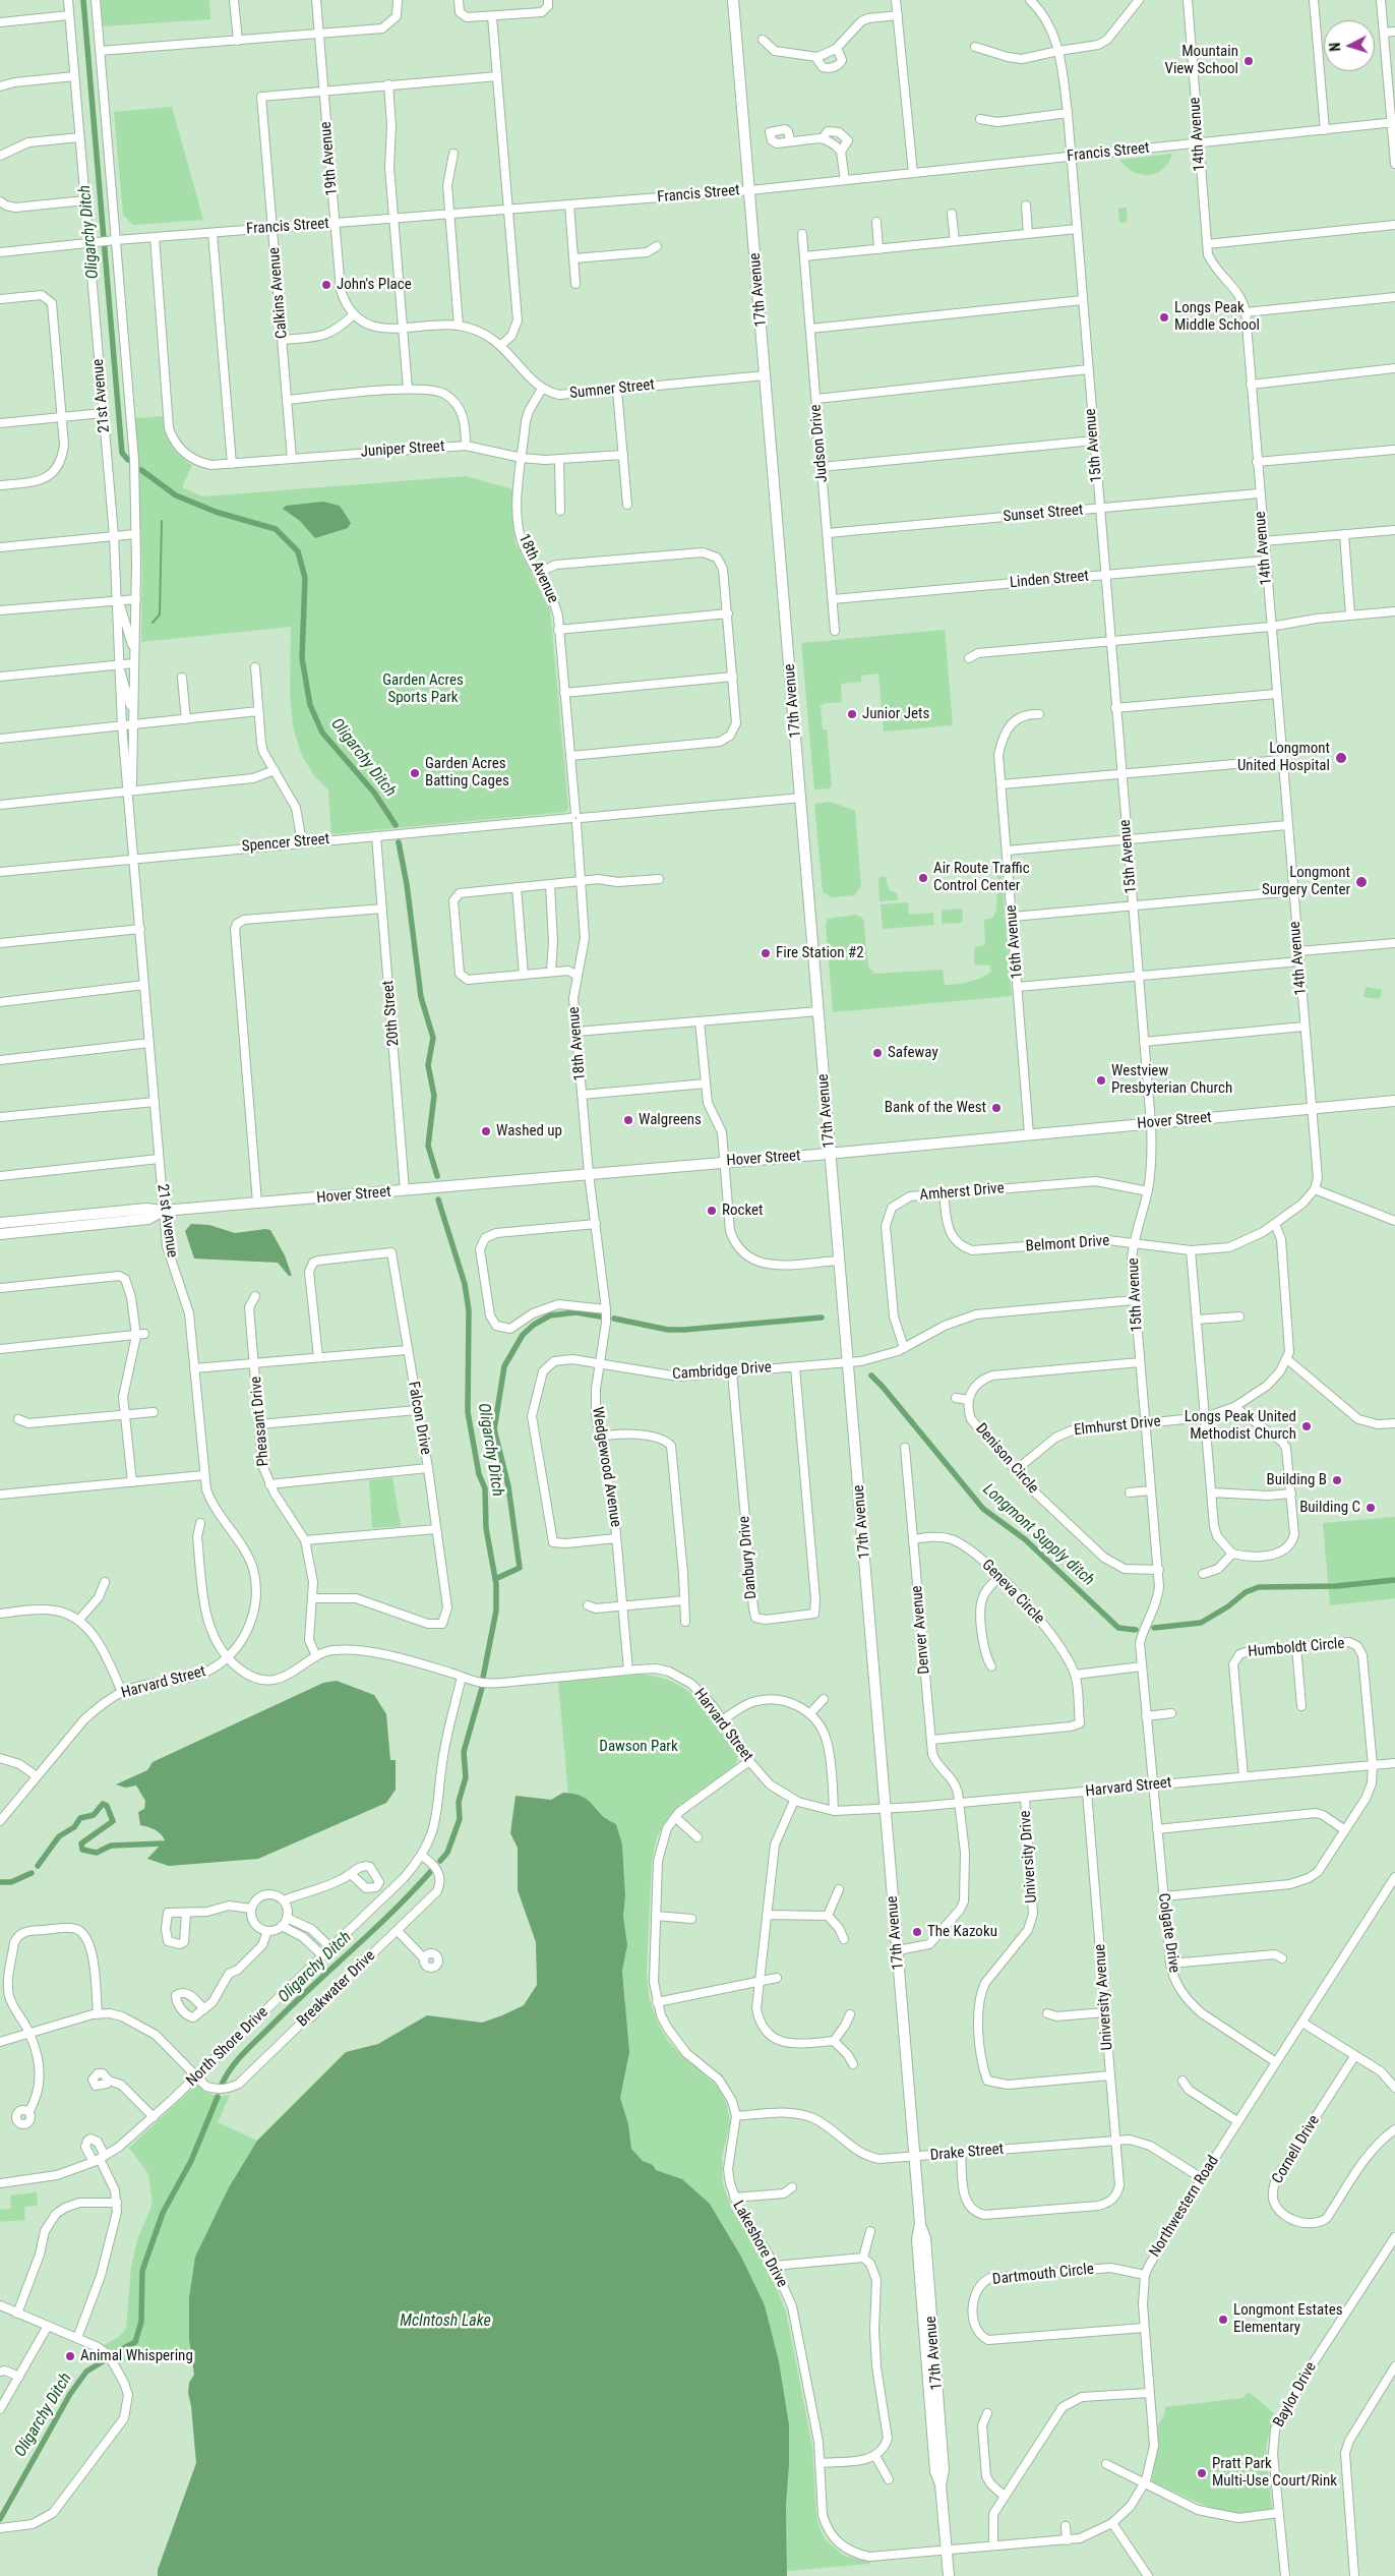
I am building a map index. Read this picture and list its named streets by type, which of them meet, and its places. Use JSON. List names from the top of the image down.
{
  "streets": {
    "main road": ["17th Avenue", "Hover Street"],
    "street": [
      "14th Avenue",
      "Francis Street",
      "19th Avenue",
      "Calkins Avenue",
      "Sumner Street",
      "21st Avenue",
      "Judson Drive",
      "15th Avenue",
      "Juniper Street",
      "Sunset Street",
      "18th Avenue",
      "Linden Street",
      "Spencer Street",
      "16th Avenue",
      "20th Street",
      "Amherst Drive",
      "Belmont Drive",
      "Cambridge Drive",
      "Falcon Drive",
      "Pheasant Drive",
      "Elmhurst Drive",
      "Denison Circle",
      "Wedgewood Avenue",
      "Danbury Drive",
      "Geneva Circle",
      "Denver Avenue",
      "Humboldt Circle",
      "Harvard Street",
      "University Drive",
      "Colgate Drive",
      "Breakwater Drive",
      "University Avenue",
      "North Shore Drive",
      "Cornell Drive",
      "Drake Street",
      "Northwestern Road",
      "Lakeshore Drive",
      "Dartmouth Circle",
      "Baylor Drive"
    ]
  },
  "crossings": [
    ["14th Avenue", "Francis Street"],
    ["14th Avenue", "Sunset Street"],
    ["14th Avenue", "Linden Street"],
    ["14th Avenue", "Hover Street"],
    ["Francis Street", "19th Avenue"],
    ["Francis Street", "17th Avenue"],
    ["Francis Street", "Calkins Avenue"],
    ["Francis Street", "21st Avenue"],
    ["Francis Street", "15th Avenue"],
    ["Francis Street", "Juniper Street"],
    ["19th Avenue", "Calkins Avenue"],
    ["17th Avenue", "Sumner Street"],
    ["17th Avenue", "Spencer Street"],
    ["17th Avenue", "Hover Street"],
    ["17th Avenue", "Cambridge Drive"],
    ["17th Avenue", "Denver Avenue"],
    ["17th Avenue", "Harvard Street"],
    ["17th Avenue", "Drake Street"],
    ["17th Avenue", "Northwestern Road"],
    ["17th Avenue", "Lakeshore Drive"],
    ["Calkins Avenue", "Juniper Street"],
    ["Sumner Street", "18th Avenue"],
    ["21st Avenue", "Spencer Street"],
    ["21st Avenue", "Hover Street"],
    ["21st Avenue", "Harvard Street"],
    ["Judson Drive", "Sunset Street"],
    ["Judson Drive", "Linden Street"],
    ["15th Avenue", "Sunset Street"],
    ["15th Avenue", "Linden Street"],
    ["15th Avenue", "Hover Street"],
    ["15th Avenue", "Amherst Drive"],
    ["15th Avenue", "Belmont Drive"],
    ["15th Avenue", "Cambridge Drive"],
    ["15th Avenue", "Elmhurst Drive"],
    ["15th Avenue", "Denison Circle"],
    ["15th Avenue", "Harvard Street"],
    ["15th Avenue", "Colgate Drive"],
    ["Juniper Street", "18th Avenue"],
    ["18th Avenue", "Spencer Street"],
    ["18th Avenue", "Hover Street"],
    ["18th Avenue", "Wedgewood Avenue"],
    ["Spencer Street", "20th Street"],
    ["16th Avenue", "Hover Street"],
    ["20th Street", "Hover Street"],
    ["Hover Street", "Wedgewood Avenue"],
    ["Amherst Drive", "Belmont Drive"],
    ["Amherst Drive", "Cambridge Drive"],
    ["Cambridge Drive", "Wedgewood Avenue"],
    ["Cambridge Drive", "Danbury Drive"],
    ["Falcon Drive", "Pheasant Drive"],
    ["Pheasant Drive", "Harvard Street"],
    ["Elmhurst Drive", "Denison Circle"],
    ["Wedgewood Avenue", "Harvard Street"],
    ["Geneva Circle", "Denver Avenue"],
    ["Denver Avenue", "Harvard Street"],
    ["Humboldt Circle", "Harvard Street"],
    ["Harvard Street", "University Drive"],
    ["Harvard Street", "Colgate Drive"],
    ["Harvard Street", "University Avenue"],
    ["Harvard Street", "North Shore Drive"],
    ["Harvard Street", "Lakeshore Drive"],
    ["University Drive", "University Avenue"],
    ["Colgate Drive", "Northwestern Road"],
    ["Breakwater Drive", "North Shore Drive"],
    ["University Avenue", "Drake Street"],
    ["Drake Street", "Northwestern Road"],
    ["Drake Street", "Lakeshore Drive"],
    ["Northwestern Road", "Lakeshore Drive"],
    ["Northwestern Road", "Dartmouth Circle"]
  ],
  "water": ["Oligarchy Ditch", "Longmont Supply ditch", "McIntosh Lake"],
  "parks": ["Garden Acres Sports Park", "Dawson Park"],
  "places": [
    "Mountain View School",
    "John's Place",
    "Longs Peak Middle School",
    "Junior Jets",
    "Longmont United Hospital",
    "Garden Acres Batting Cages",
    "Air Route Traffic Control Center",
    "Longmont Surgery Center",
    "Fire Station #2",
    "Safeway",
    "Westview Presbyterian Church",
    "Bank of the West",
    "Walgreens",
    "Washed up",
    "Rocket",
    "Longs Peak United Methodist Church",
    "Building B",
    "Building C",
    "The Kazoku",
    "Longmont Estates Elementary",
    "Animal Whispering",
    "Pratt Park Multi-Use Court/Rink"
  ],
  "north": "left"
}
